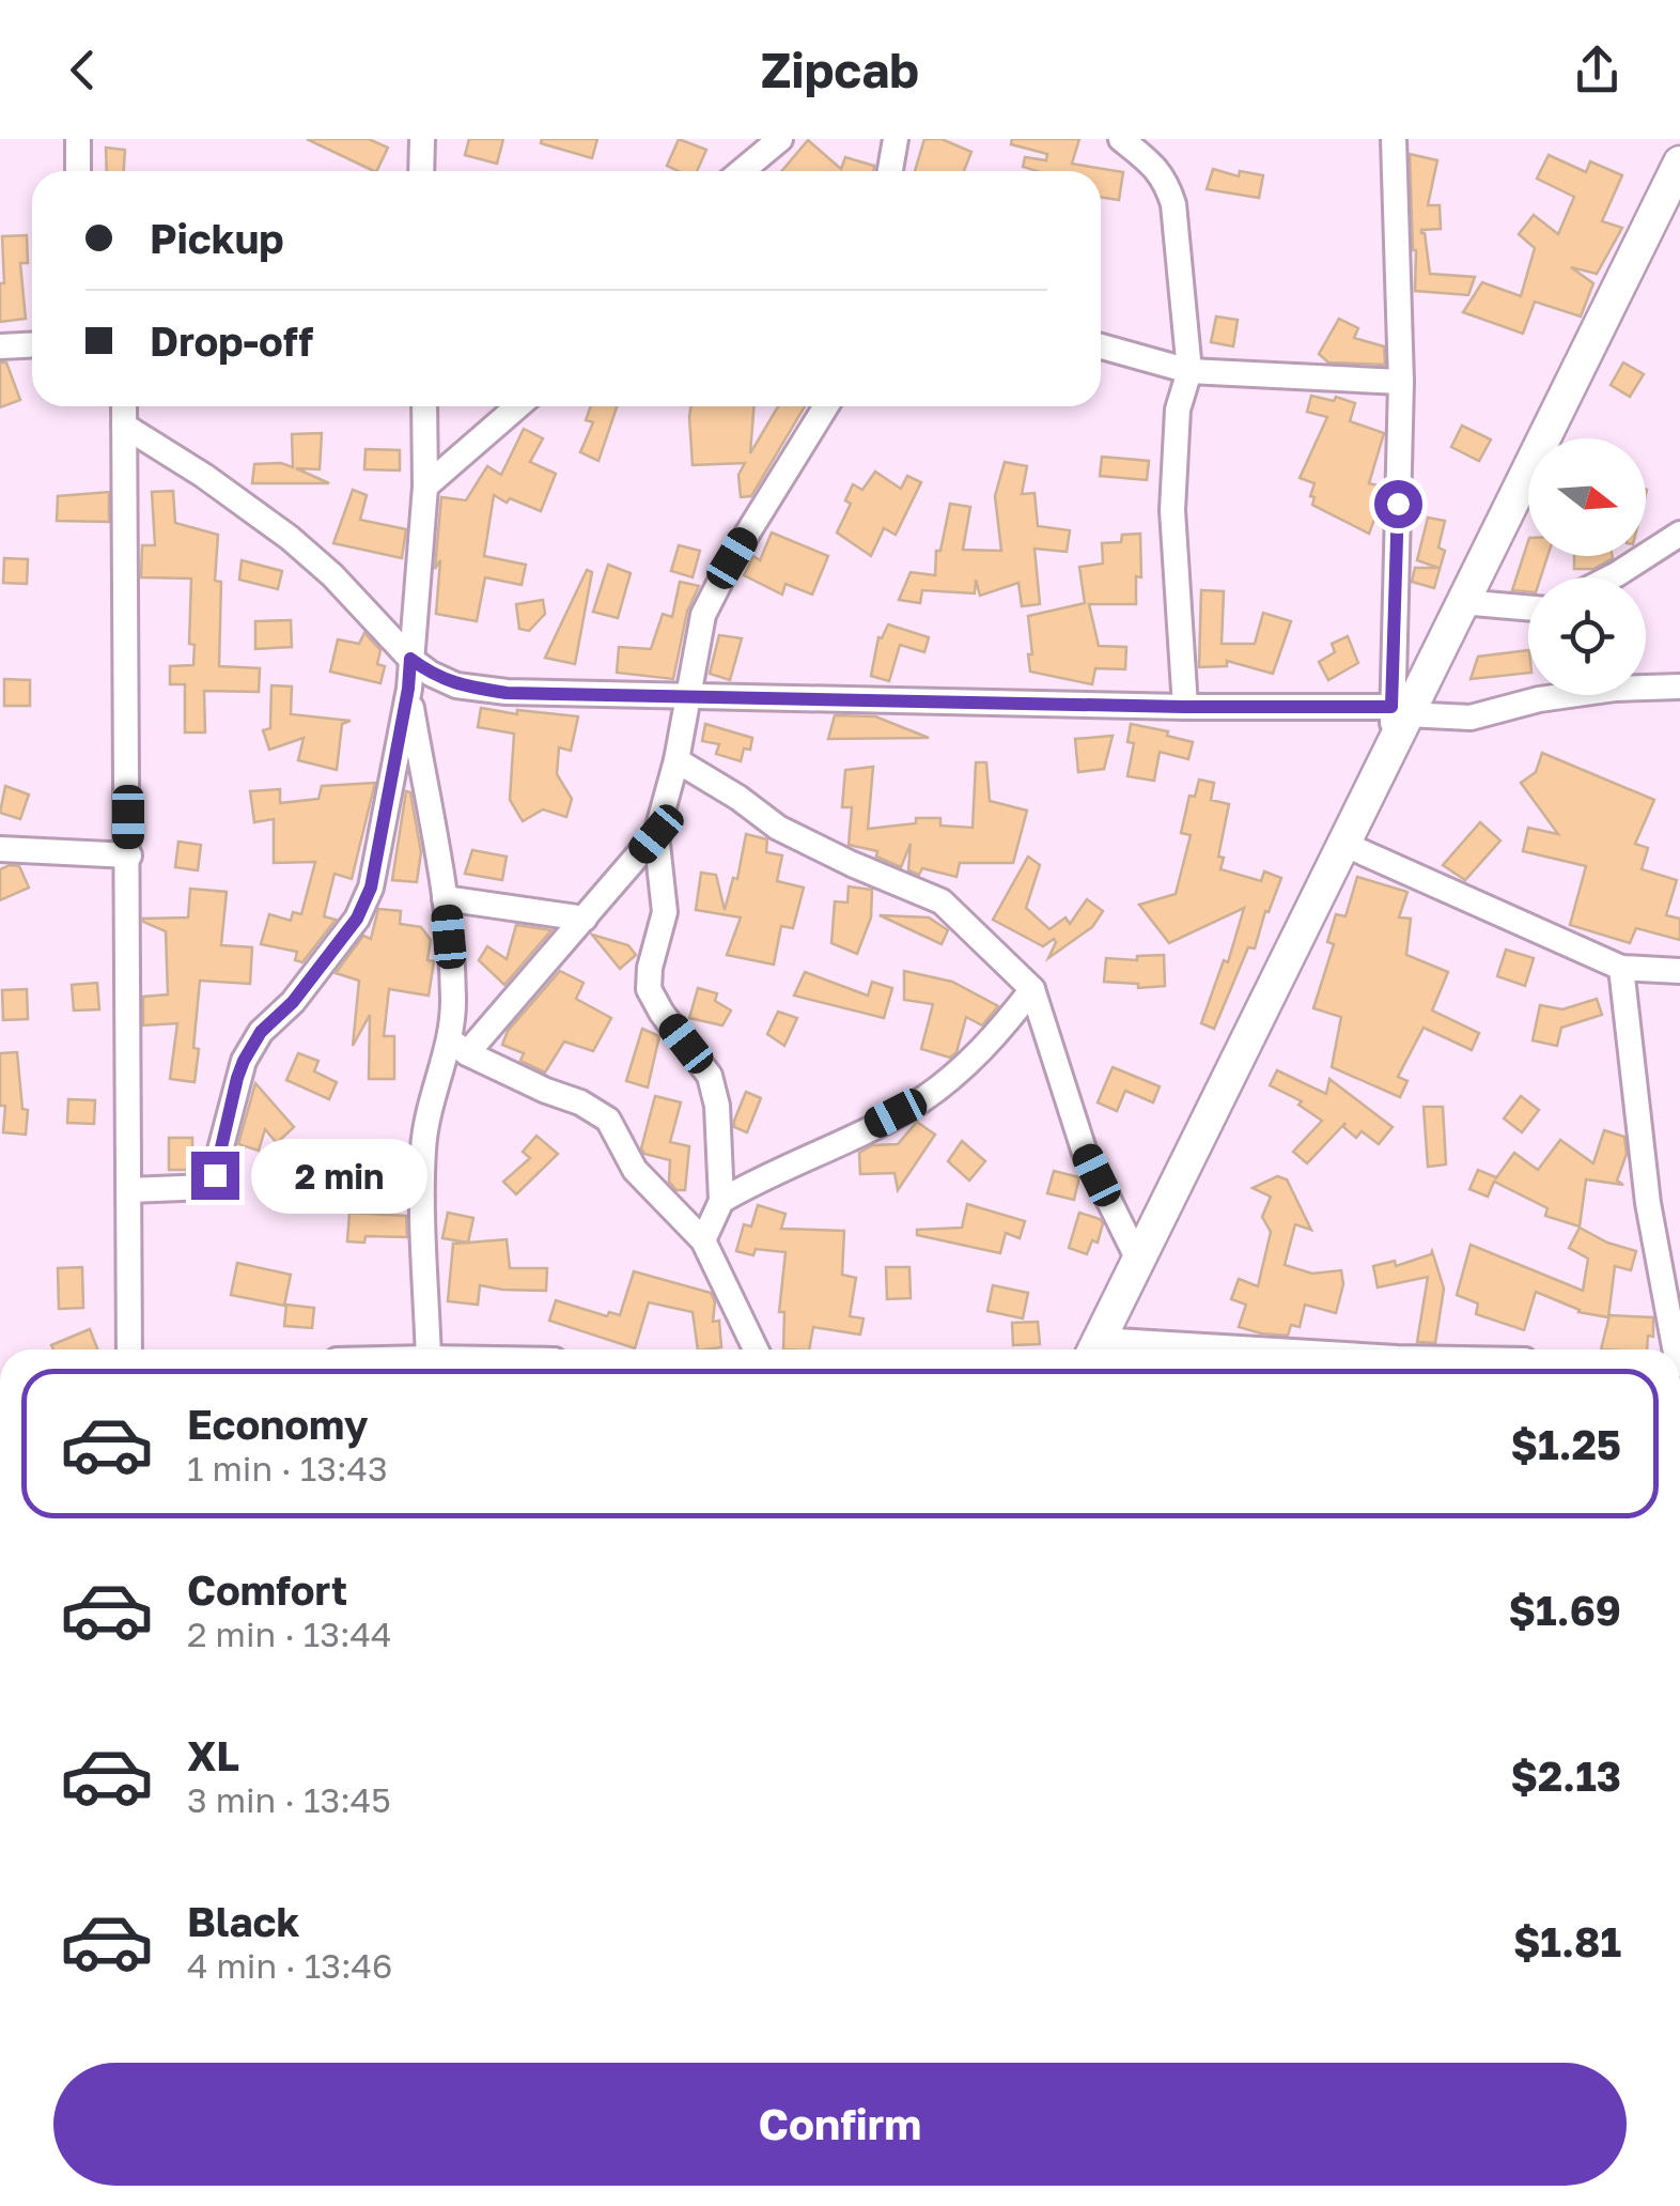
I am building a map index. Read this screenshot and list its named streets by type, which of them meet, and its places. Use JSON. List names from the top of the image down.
{
  "north": "right",
  "page": {
    "header": "Zipcab",
    "banner": ["Pickup", "Drop-off"],
    "bubble": "2 min",
    "list": [
      {
        "name": "Economy",
        "note": "1 min · 13:43",
        "value": "$1.25"
      },
      {
        "name": "Comfort",
        "note": "2 min · 13:44",
        "value": "$1.69"
      },
      {
        "name": "XL",
        "note": "3 min · 13:45",
        "value": "$2.13"
      },
      {
        "name": "Black",
        "note": "4 min · 13:46",
        "value": "$1.81"
      }
    ],
    "buttons": "Confirm"
  }
}
